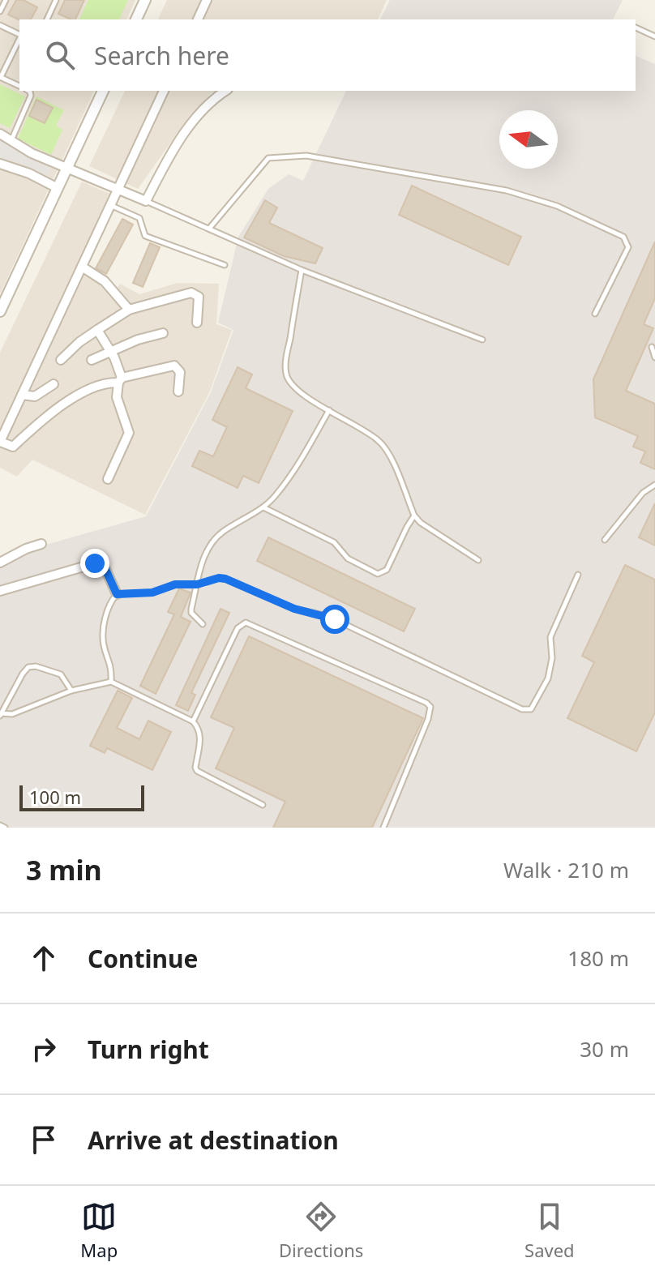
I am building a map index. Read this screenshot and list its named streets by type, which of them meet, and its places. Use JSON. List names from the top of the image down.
{
  "scale_bar": "100 m",
  "north": "left",
  "page": {
    "search": "Search here",
    "scale": "100 m",
    "heading": ["3 min", "Walk · 210 m"],
    "list": [
      ["Continue", "180 m"],
      ["Turn right", "30 m"],
      "Arrive at destination"
    ],
    "nav": ["Map", "Directions", "Saved"]
  }
}
